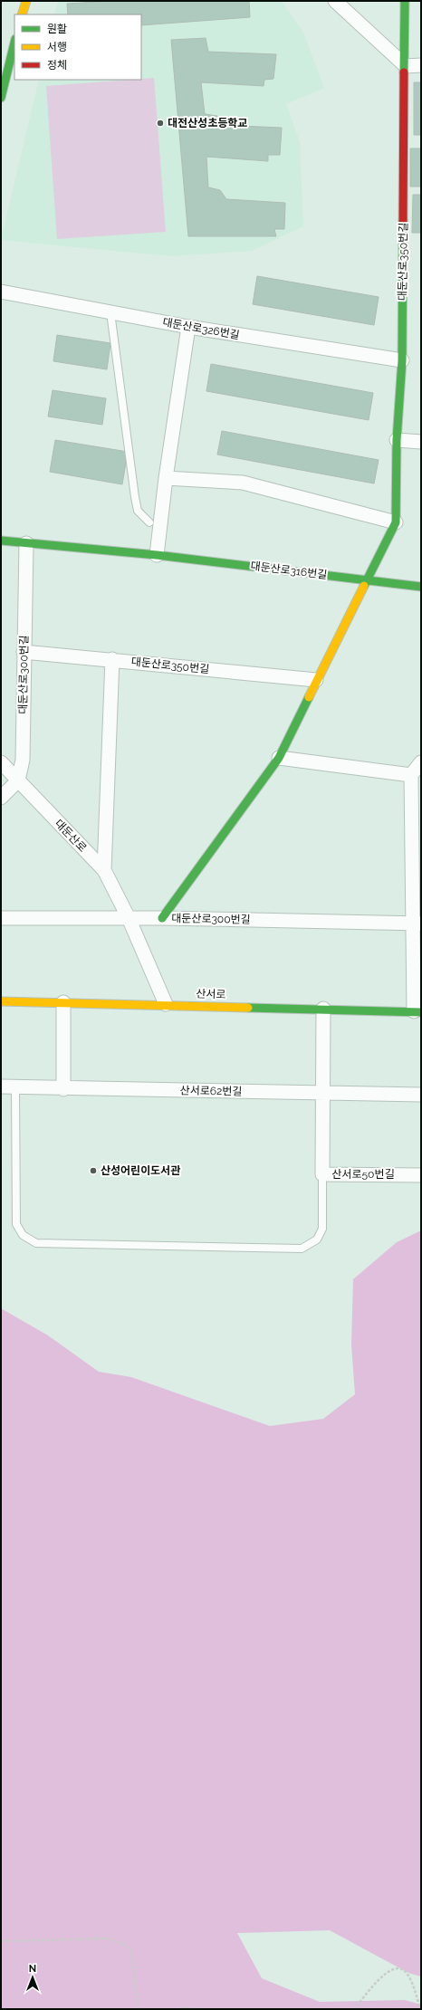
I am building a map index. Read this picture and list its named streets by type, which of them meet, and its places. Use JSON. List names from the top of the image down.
{
  "streets": {
    "street": [
      "대둔산로350번길",
      "대둔산로326번길",
      "대둔산로316번길",
      "대둔산로300번길",
      "대둔산로",
      "산서로",
      "산서로62번길",
      "산서로50번길"
    ]
  },
  "crossings": [
    ["대둔산로350번길", "대둔산로326번길"],
    ["대둔산로350번길", "대둔산로316번길"],
    ["대둔산로350번길", "대둔산로300번길"],
    ["대둔산로316번길", "대둔산로300번길"],
    ["대둔산로300번길", "대둔산로"],
    ["대둔산로", "산서로"],
    ["산서로", "산서로50번길"],
    ["산서로62번길", "산서로50번길"]
  ],
  "places": ["대전산성초등학교", "산성어린이도서관"],
  "legend": ["원활", "서행", "정체"],
  "north": "top"
}
